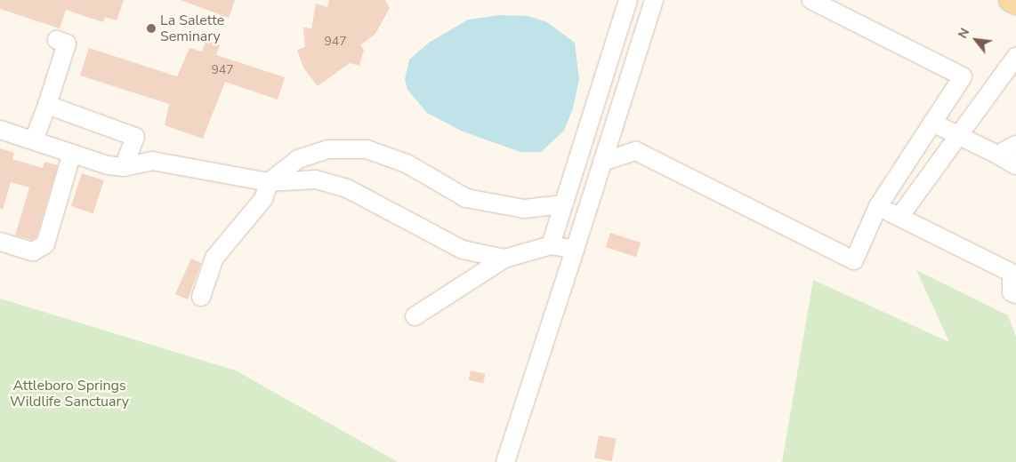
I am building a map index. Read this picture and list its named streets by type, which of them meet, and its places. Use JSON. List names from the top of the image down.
{
  "parks": ["Attleboro Springs Wildlife Sanctuary"],
  "places": ["La Salette Seminary"],
  "house_numbers": ["947", "947"],
  "north": "top left"
}
